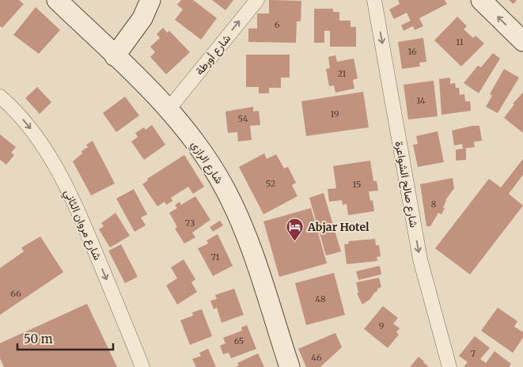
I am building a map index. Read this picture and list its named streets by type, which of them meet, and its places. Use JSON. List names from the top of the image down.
{
  "streets": {
    "street": [
      "شارع أورطة",
      "شارع الرازي",
      "شارع صالح الشواعرة",
      "شارع مروان الثاني"
    ]
  },
  "crossings": [
    ["شارع أورطة", "شارع الرازي"]
  ],
  "one_way": ["شارع صالح الشواعرة", "شارع مروان الثاني"],
  "places": {
    "hotel": ["Abjar Hotel"]
  },
  "house_numbers": [
    "6",
    "11",
    "16",
    "21",
    "14",
    "19",
    "54",
    "52",
    "15",
    "8",
    "73",
    "71",
    "66",
    "48",
    "9",
    "65",
    "7",
    "46"
  ],
  "scale_bar": "50 m"
}
